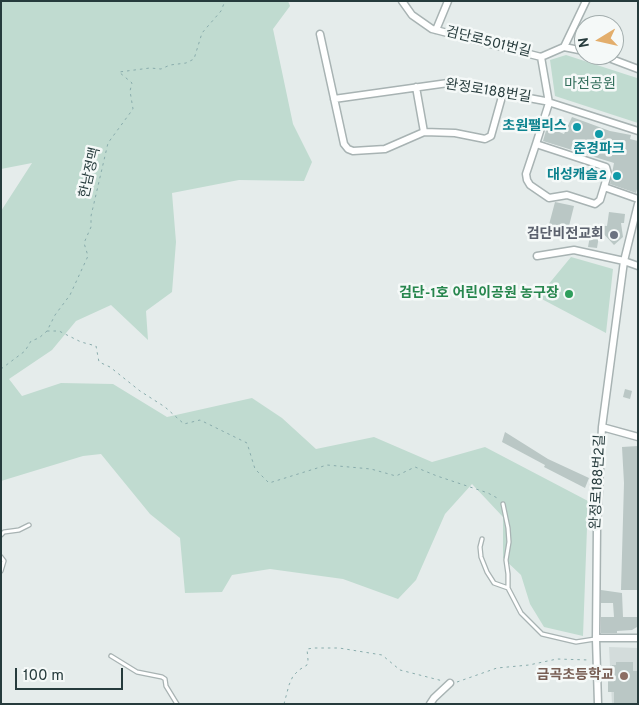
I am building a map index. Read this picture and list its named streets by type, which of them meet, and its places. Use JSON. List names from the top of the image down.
{
  "streets": {
    "street": ["검단로501번길", "완정로188번길", "완정로188번2길"],
    "path": ["한남정맥"]
  },
  "parks": ["마전공원"],
  "places": [
    "초원팰리스",
    "준경파크",
    "대성캐슬2",
    "검단비전교회",
    "검단-1호 어린이공원 농구장",
    "금곡초등학교"
  ],
  "scale_bar": "100 m",
  "north": "left"
}
